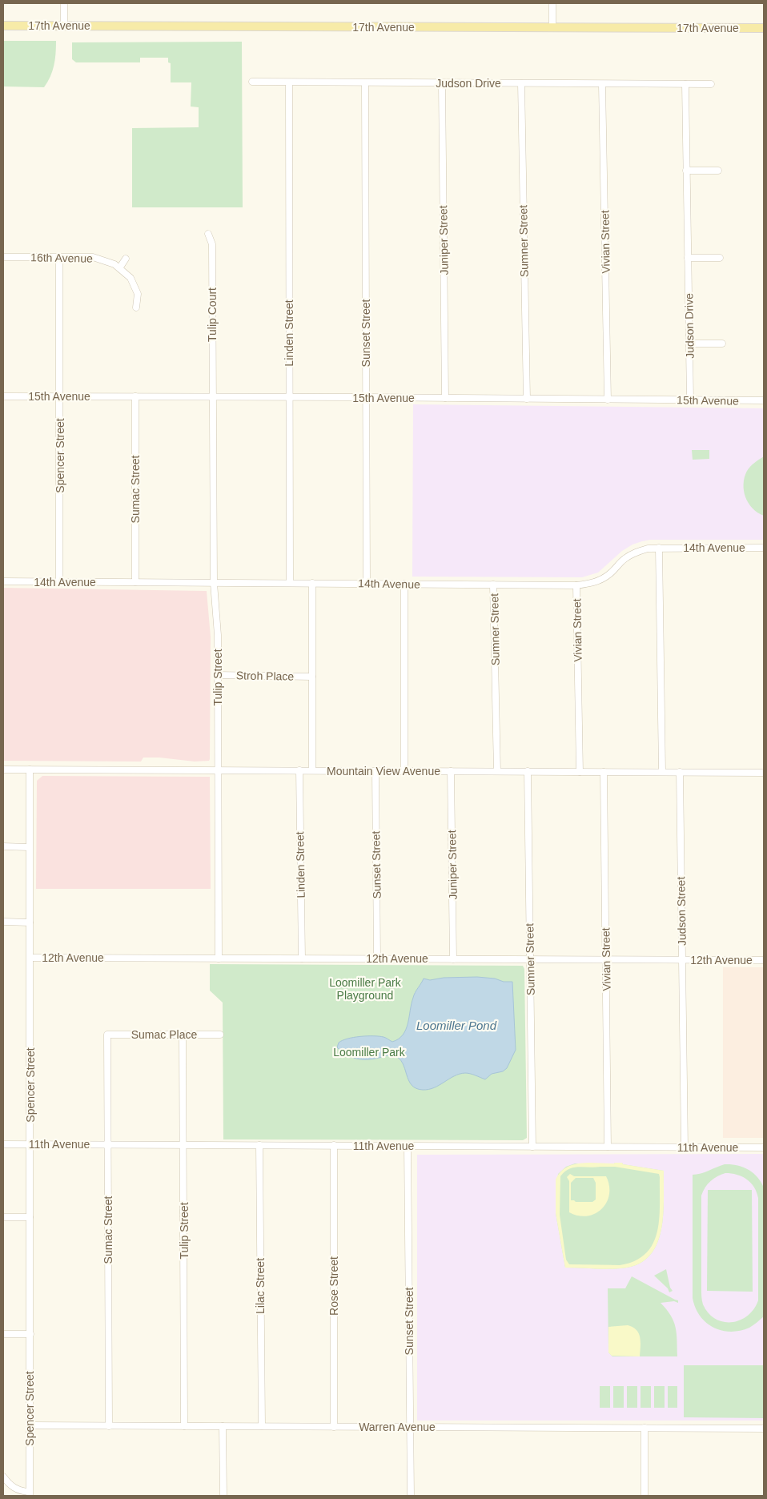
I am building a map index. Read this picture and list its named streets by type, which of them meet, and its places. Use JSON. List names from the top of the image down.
{
  "streets": {
    "main road": ["17th Avenue"],
    "street": [
      "Judson Drive",
      "Juniper Street",
      "Sumner Street",
      "Vivian Street",
      "16th Avenue",
      "Tulip Court",
      "Linden Street",
      "Sunset Street",
      "15th Avenue",
      "Spencer Street",
      "Sumac Street",
      "14th Avenue",
      "Stroh Place",
      "Tulip Street",
      "Mountain View Avenue",
      "Judson Street",
      "12th Avenue",
      "Sumac Place",
      "11th Avenue",
      "Lilac Street",
      "Rose Street",
      "Warren Avenue"
    ]
  },
  "crossings": [
    ["Judson Drive", "Juniper Street"],
    ["Judson Drive", "Sumner Street"],
    ["Judson Drive", "Vivian Street"],
    ["Judson Drive", "Linden Street"],
    ["Judson Drive", "Sunset Street"],
    ["Judson Drive", "15th Avenue"],
    ["Juniper Street", "15th Avenue"],
    ["Juniper Street", "Mountain View Avenue"],
    ["Juniper Street", "12th Avenue"],
    ["Sumner Street", "15th Avenue"],
    ["Sumner Street", "14th Avenue"],
    ["Sumner Street", "Mountain View Avenue"],
    ["Sumner Street", "12th Avenue"],
    ["Sumner Street", "11th Avenue"],
    ["Vivian Street", "15th Avenue"],
    ["Vivian Street", "14th Avenue"],
    ["Vivian Street", "Mountain View Avenue"],
    ["Vivian Street", "12th Avenue"],
    ["Vivian Street", "11th Avenue"],
    ["16th Avenue", "Spencer Street"],
    ["Tulip Court", "15th Avenue"],
    ["Tulip Court", "Tulip Street"],
    ["Linden Street", "15th Avenue"],
    ["Linden Street", "14th Avenue"],
    ["Linden Street", "Mountain View Avenue"],
    ["Linden Street", "12th Avenue"],
    ["Sunset Street", "15th Avenue"],
    ["Sunset Street", "14th Avenue"],
    ["Sunset Street", "Mountain View Avenue"],
    ["Sunset Street", "12th Avenue"],
    ["Sunset Street", "11th Avenue"],
    ["Sunset Street", "Warren Avenue"],
    ["15th Avenue", "Spencer Street"],
    ["15th Avenue", "Sumac Street"],
    ["15th Avenue", "Tulip Street"],
    ["Spencer Street", "14th Avenue"],
    ["Spencer Street", "Mountain View Avenue"],
    ["Spencer Street", "12th Avenue"],
    ["Spencer Street", "11th Avenue"],
    ["Spencer Street", "Warren Avenue"],
    ["Sumac Street", "14th Avenue"],
    ["Sumac Street", "Sumac Place"],
    ["Sumac Street", "11th Avenue"],
    ["Sumac Street", "Warren Avenue"],
    ["14th Avenue", "Tulip Street"],
    ["Stroh Place", "Tulip Street"],
    ["Tulip Street", "Mountain View Avenue"],
    ["Tulip Street", "12th Avenue"],
    ["Tulip Street", "Sumac Place"],
    ["Tulip Street", "11th Avenue"],
    ["Tulip Street", "Warren Avenue"],
    ["Mountain View Avenue", "Judson Street"],
    ["Judson Street", "12th Avenue"],
    ["Judson Street", "11th Avenue"],
    ["11th Avenue", "Lilac Street"],
    ["11th Avenue", "Rose Street"],
    ["Lilac Street", "Warren Avenue"],
    ["Rose Street", "Warren Avenue"]
  ],
  "water": ["Loomiller Pond"],
  "parks": ["Loomiller Park Playground", "Loomiller Park"]
}
